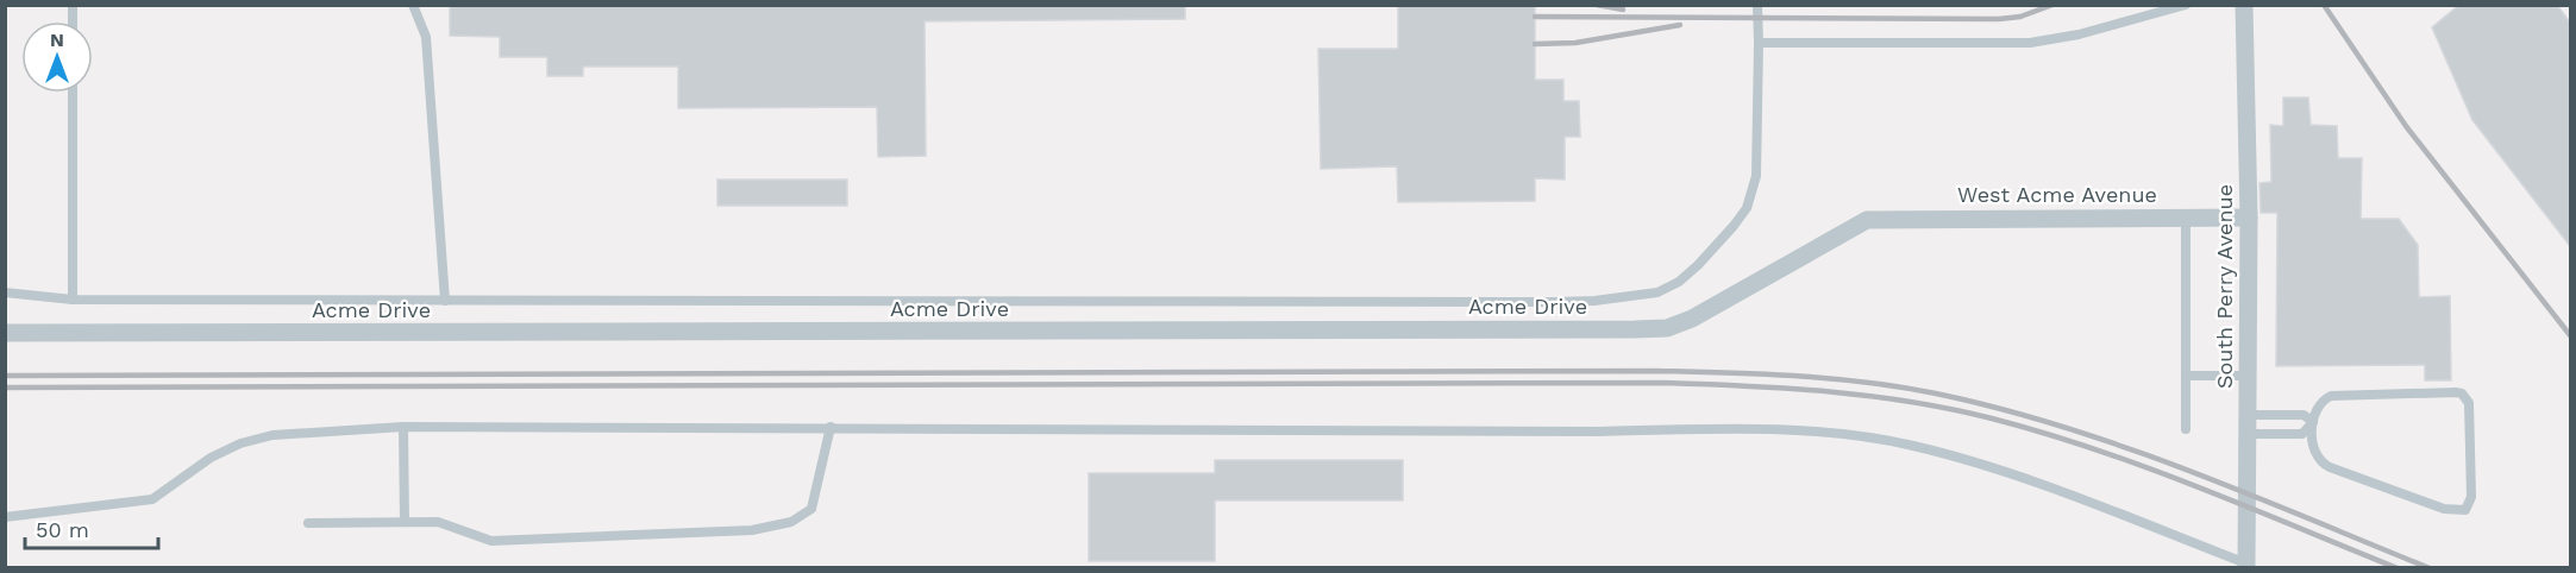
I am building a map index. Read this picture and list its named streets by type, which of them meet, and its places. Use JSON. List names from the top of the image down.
{
  "streets": {
    "street": ["West Acme Avenue", "South Perry Avenue", "Acme Drive"]
  },
  "crossings": [
    ["West Acme Avenue", "South Perry Avenue"],
    ["West Acme Avenue", "Acme Drive"]
  ],
  "scale_bar": "50 m",
  "north": "top"
}
